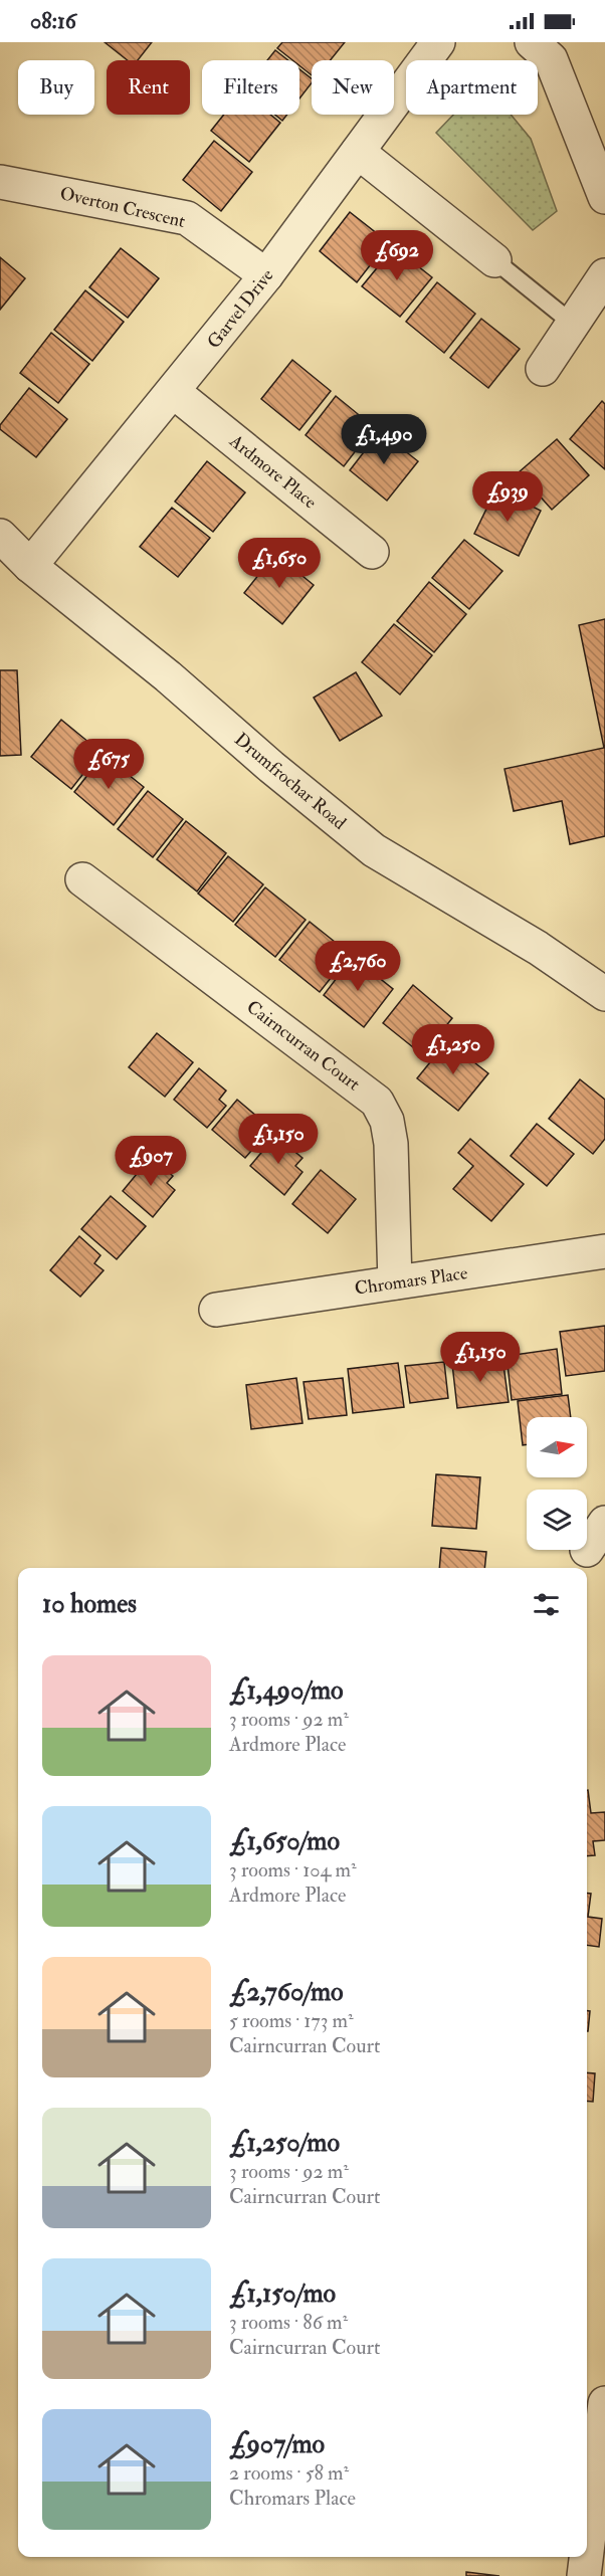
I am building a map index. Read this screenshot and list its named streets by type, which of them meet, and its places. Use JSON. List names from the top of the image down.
{
  "streets": {
    "street": [
      "Overton Crescent",
      "Garvel Drive",
      "Ardmore Place",
      "Drumfrochar Road",
      "Cairncurran Court",
      "Chromars Place"
    ]
  },
  "crossings": [
    ["Overton Crescent", "Garvel Drive"],
    ["Garvel Drive", "Ardmore Place"],
    ["Garvel Drive", "Drumfrochar Road"],
    ["Cairncurran Court", "Chromars Place"]
  ],
  "north": "right",
  "page": {
    "status": "08:16",
    "chip": [
      "Buy",
      "Rent",
      "Filters",
      "New",
      "Apartment"
    ],
    "price": [
      "£692",
      "£1,490",
      "£939",
      "£1,650",
      "£675",
      "£2,760",
      "£1,250",
      "£1,150",
      "£907",
      "£1,150"
    ],
    "heading": "10 homes",
    "list": [
      {
        "name": "£1,490/mo",
        "note": "3 rooms · 92 m² · Ardmore Place"
      },
      {
        "name": "£1,650/mo",
        "note": "3 rooms · 104 m² · Ardmore Place"
      },
      {
        "name": "£2,760/mo",
        "note": "5 rooms · 173 m² · Cairncurran Court"
      },
      {
        "name": "£1,250/mo",
        "note": "3 rooms · 92 m² · Cairncurran Court"
      },
      {
        "name": "£1,150/mo",
        "note": "3 rooms · 86 m² · Cairncurran Court"
      },
      {
        "name": "£907/mo",
        "note": "2 rooms · 58 m² · Chromars Place"
      }
    ]
  }
}
